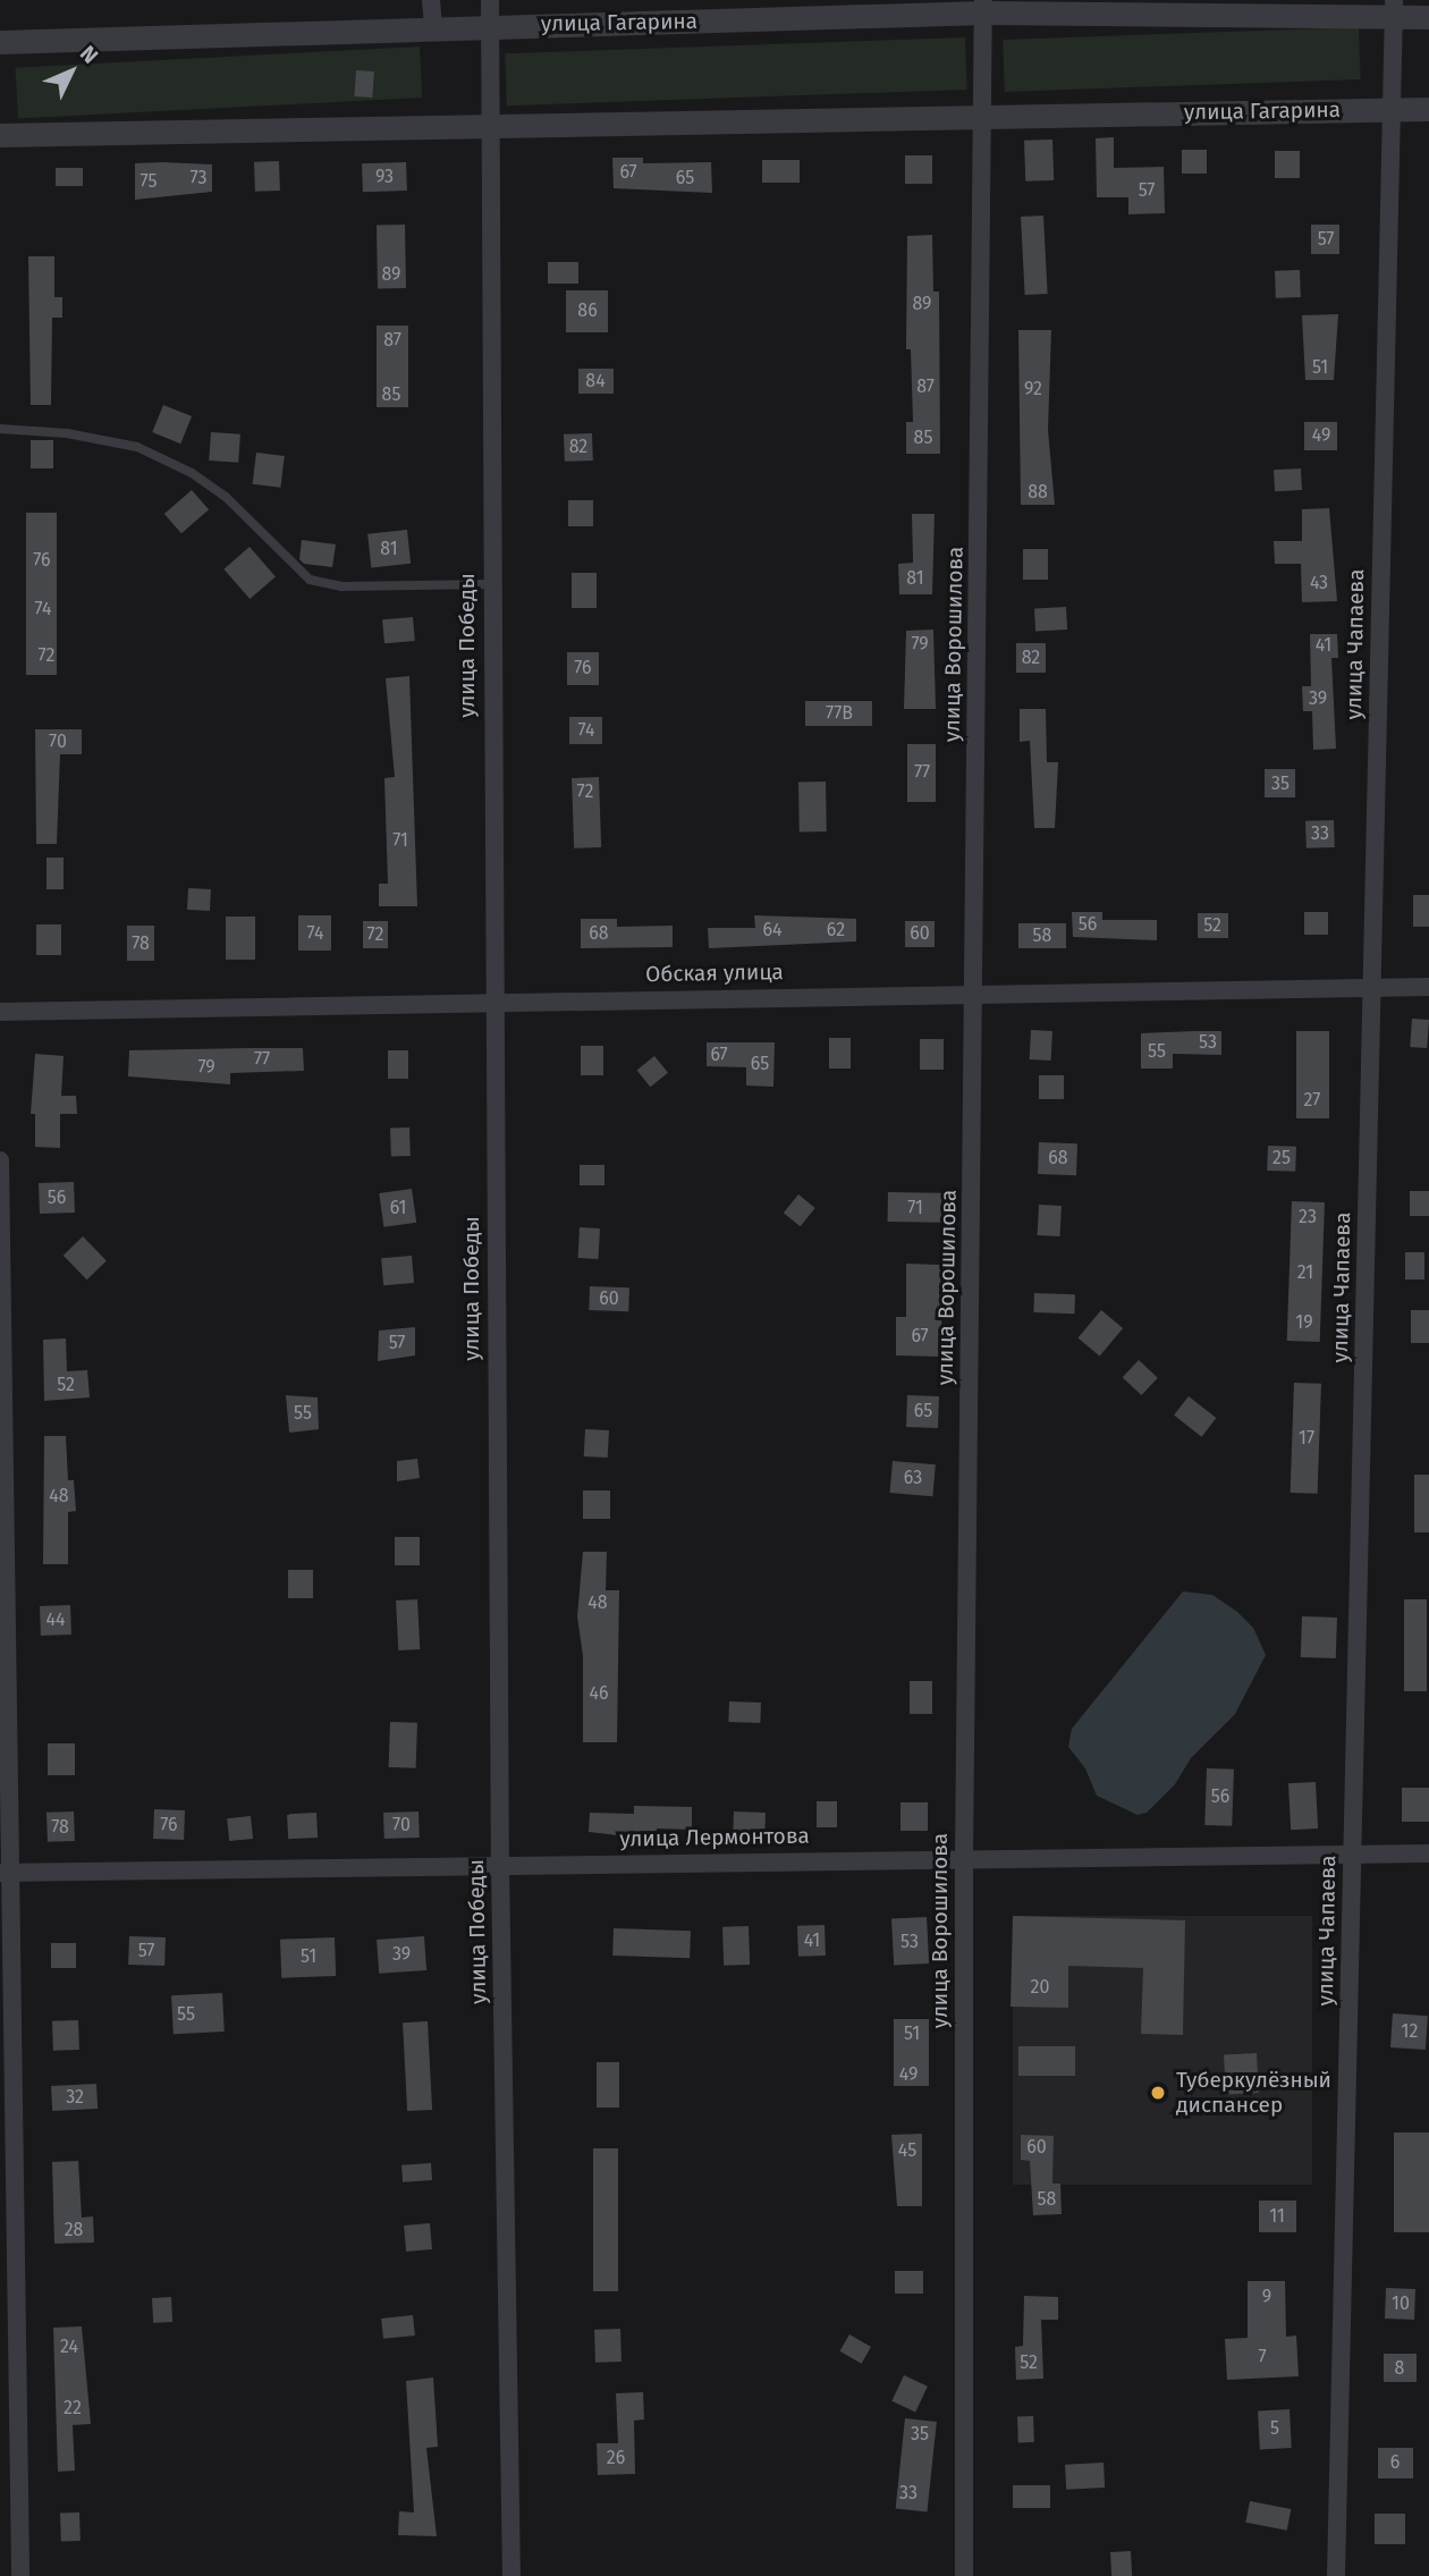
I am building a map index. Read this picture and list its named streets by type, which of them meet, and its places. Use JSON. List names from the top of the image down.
{
  "streets": {
    "street": [
      "улица Гагарина",
      "улица Ворошилова",
      "улица Чапаева",
      "улица Победы",
      "Обская улица",
      "улица Лермонтова"
    ]
  },
  "crossings": [
    ["улица Гагарина", "улица Ворошилова"],
    ["улица Гагарина", "улица Чапаева"],
    ["улица Гагарина", "улица Победы"],
    ["улица Ворошилова", "Обская улица"],
    ["улица Ворошилова", "улица Лермонтова"],
    ["улица Чапаева", "Обская улица"],
    ["улица Чапаева", "улица Лермонтова"],
    ["улица Победы", "Обская улица"],
    ["улица Победы", "улица Лермонтова"]
  ],
  "places": ["Туберкулёзный диспансер"],
  "house_numbers": [
    "67",
    "93",
    "73",
    "65",
    "75",
    "57",
    "57",
    "89",
    "89",
    "86",
    "87",
    "51",
    "84",
    "87",
    "92",
    "85",
    "49",
    "85",
    "82",
    "88",
    "81",
    "76",
    "81",
    "43",
    "74",
    "79",
    "41",
    "72",
    "82",
    "76",
    "39",
    "77В",
    "74",
    "70",
    "77",
    "35",
    "72",
    "33",
    "71",
    "56",
    "52",
    "64",
    "62",
    "74",
    "68",
    "60",
    "72",
    "58",
    "78",
    "53",
    "55",
    "67",
    "77",
    "65",
    "79",
    "27",
    "68",
    "25",
    "56",
    "61",
    "71",
    "23",
    "21",
    "60",
    "19",
    "67",
    "57",
    "52",
    "65",
    "55",
    "17",
    "63",
    "48",
    "48",
    "44",
    "46",
    "56",
    "76",
    "70",
    "78",
    "41",
    "53",
    "57",
    "39",
    "51",
    "20",
    "55",
    "12",
    "51",
    "49",
    "32",
    "60",
    "45",
    "58",
    "11",
    "28",
    "9",
    "10",
    "24",
    "7",
    "52",
    "8",
    "22",
    "5",
    "35",
    "26",
    "6",
    "33"
  ],
  "north": "top right"
}
